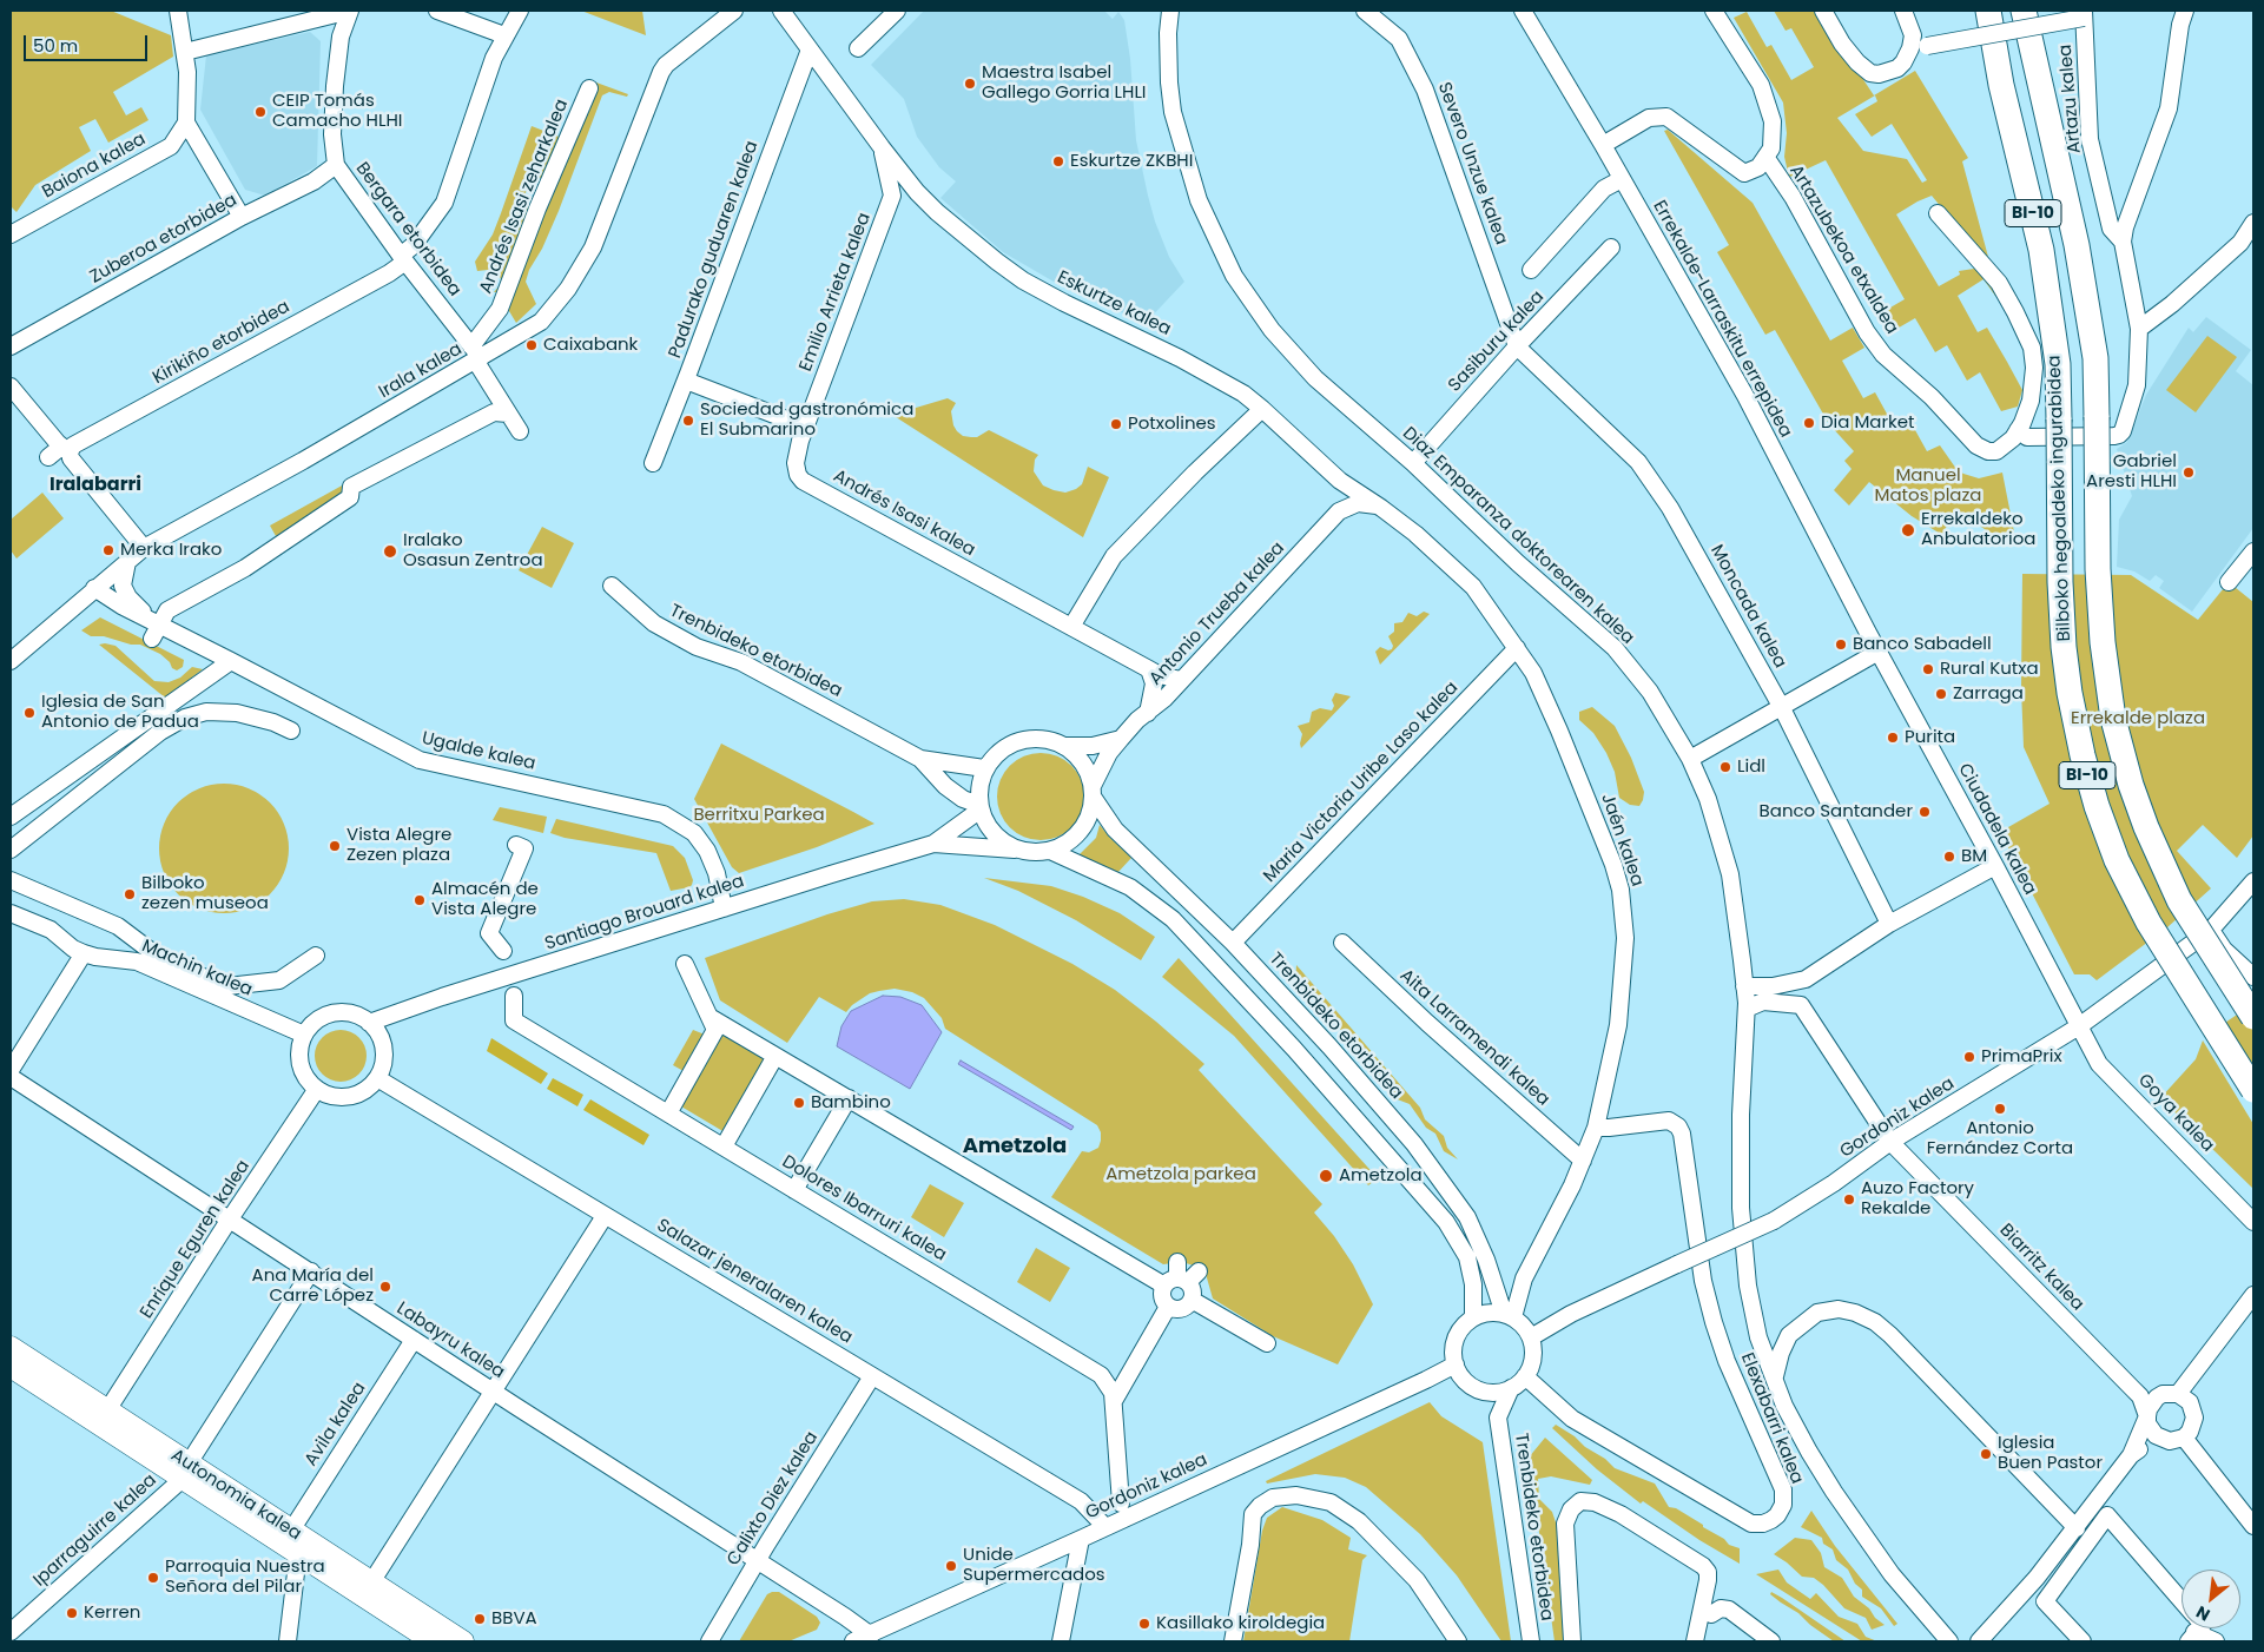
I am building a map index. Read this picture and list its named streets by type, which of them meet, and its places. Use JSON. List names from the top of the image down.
{
  "streets": {
    "highway": ["BI-10", "Bilboko hegoaldeko ingurabidea"],
    "main road": ["Autonomia kalea"],
    "street": [
      "Artazu kalea",
      "Severo Unzue kalea",
      "Baiona kalea",
      "Andrés Isasi zeharkalea",
      "Bergara etorbidea",
      "Zuberoa etorbidea",
      "Padurako guduaren kalea",
      "Artazubekoa etxaldea",
      "Emilio Arrieta kalea",
      "Eskurtze kalea",
      "Errekalde-Larraskitu errepidea",
      "Sasiburu kalea",
      "Kirikiño etorbidea",
      "Irala kalea",
      "Andrés Isasi kalea",
      "Diaz Emparanza doktorearen kalea",
      "Moncada kalea",
      "Antonio Trueba kalea",
      "Trenbideko etorbidea",
      "Ugalde kalea",
      "Maria Victoria Uribe Laso kalea",
      "Ciudadela kalea",
      "Jaén kalea",
      "Santiago Brouard kalea",
      "Machin kalea",
      "Aita Larramendi kalea",
      "Goya kalea",
      "Gordoniz kalea",
      "Dolores Ibarruri kalea",
      "Enrique Eguren kalea",
      "Biarritz kalea",
      "Salazar jeneralaren kalea",
      "Labayru kalea",
      "Elexabarri kalea",
      "Avila kalea",
      "Calixto Diez kalea",
      "Iparraguirre kalea"
    ]
  },
  "crossings": [
    ["Severo Unzue kalea", "Sasiburu kalea"],
    ["Severo Unzue kalea", "Moncada kalea"],
    ["Andrés Isasi zeharkalea", "Bergara etorbidea"],
    ["Andrés Isasi zeharkalea", "Irala kalea"],
    ["Bergara etorbidea", "Zuberoa etorbidea"],
    ["Bergara etorbidea", "Kirikiño etorbidea"],
    ["Bergara etorbidea", "Irala kalea"],
    ["Padurako guduaren kalea", "Eskurtze kalea"],
    ["Artazubekoa etxaldea", "Errekalde-Larraskitu errepidea"],
    ["Emilio Arrieta kalea", "Eskurtze kalea"],
    ["Emilio Arrieta kalea", "Andrés Isasi kalea"],
    ["Eskurtze kalea", "Jaén kalea"],
    ["Errekalde-Larraskitu errepidea", "Ciudadela kalea"],
    ["Sasiburu kalea", "Diaz Emparanza doktorearen kalea"],
    ["Sasiburu kalea", "Moncada kalea"],
    ["Irala kalea", "Ugalde kalea"],
    ["Andrés Isasi kalea", "Antonio Trueba kalea"],
    ["Antonio Trueba kalea", "Trenbideko etorbidea"],
    ["Antonio Trueba kalea", "Santiago Brouard kalea"],
    ["Trenbideko etorbidea", "Maria Victoria Uribe Laso kalea"],
    ["Trenbideko etorbidea", "Jaén kalea"],
    ["Trenbideko etorbidea", "Santiago Brouard kalea"],
    ["Trenbideko etorbidea", "Gordoniz kalea"],
    ["Trenbideko etorbidea", "Elexabarri kalea"],
    ["Ugalde kalea", "Santiago Brouard kalea"],
    ["Maria Victoria Uribe Laso kalea", "Jaén kalea"],
    ["Ciudadela kalea", "Goya kalea"],
    ["Ciudadela kalea", "Gordoniz kalea"],
    ["Jaén kalea", "Aita Larramendi kalea"],
    ["Jaén kalea", "Gordoniz kalea"],
    ["Jaén kalea", "Elexabarri kalea"],
    ["Santiago Brouard kalea", "Machin kalea"],
    ["Santiago Brouard kalea", "Enrique Eguren kalea"],
    ["Santiago Brouard kalea", "Salazar jeneralaren kalea"],
    ["Machin kalea", "Enrique Eguren kalea"],
    ["Machin kalea", "Salazar jeneralaren kalea"],
    ["Goya kalea", "Gordoniz kalea"],
    ["Gordoniz kalea", "Biarritz kalea"],
    ["Gordoniz kalea", "Salazar jeneralaren kalea"],
    ["Gordoniz kalea", "Labayru kalea"],
    ["Gordoniz kalea", "Elexabarri kalea"],
    ["Enrique Eguren kalea", "Salazar jeneralaren kalea"],
    ["Enrique Eguren kalea", "Labayru kalea"],
    ["Enrique Eguren kalea", "Autonomia kalea"],
    ["Salazar jeneralaren kalea", "Calixto Diez kalea"],
    ["Labayru kalea", "Avila kalea"],
    ["Labayru kalea", "Calixto Diez kalea"],
    ["Labayru kalea", "Iparraguirre kalea"],
    ["Avila kalea", "Autonomia kalea"],
    ["Autonomia kalea", "Iparraguirre kalea"]
  ],
  "districts": ["Iralabarri", "Ametzola"],
  "parks": [
    "Manuel Matos plaza",
    "Errekalde plaza",
    "Berritxu Parkea",
    "Ametzola parkea"
  ],
  "places": [
    "Maestra Isabel Gallego Gorria LHLI",
    "CEIP Tomás Camacho HLHI",
    "Eskurtze ZKBHI",
    "Caixabank",
    "Sociedad gastronómica El Submarino",
    "Dia Market",
    "Potxolines",
    "Gabriel Aresti HLHI",
    "Errekaldeko Anbulatorioa",
    "Merka Irako",
    "Iralako Osasun Zentroa",
    "Banco Sabadell",
    "Rural Kutxa",
    "Zarraga",
    "Iglesia de San Antonio de Padua",
    "Purita",
    "Lidl",
    "Banco Santander",
    "Vista Alegre Zezen plaza",
    "BM",
    "Bilboko zezen museoa",
    "Almacén de Vista Alegre",
    "PrimaPrix",
    "Bambino",
    "Antonio Fernández Corta",
    "Ametzola",
    "Auzo Factory Rekalde",
    "Ana María del Carre López",
    "Iglesia Buen Pastor",
    "Unide Supermercados",
    "Parroquia Nuestra Señora del Pilar",
    "Kerren",
    "BBVA",
    "Kasillako kiroldegia"
  ],
  "scale_bar": "50 m",
  "north": "bottom left"
}
